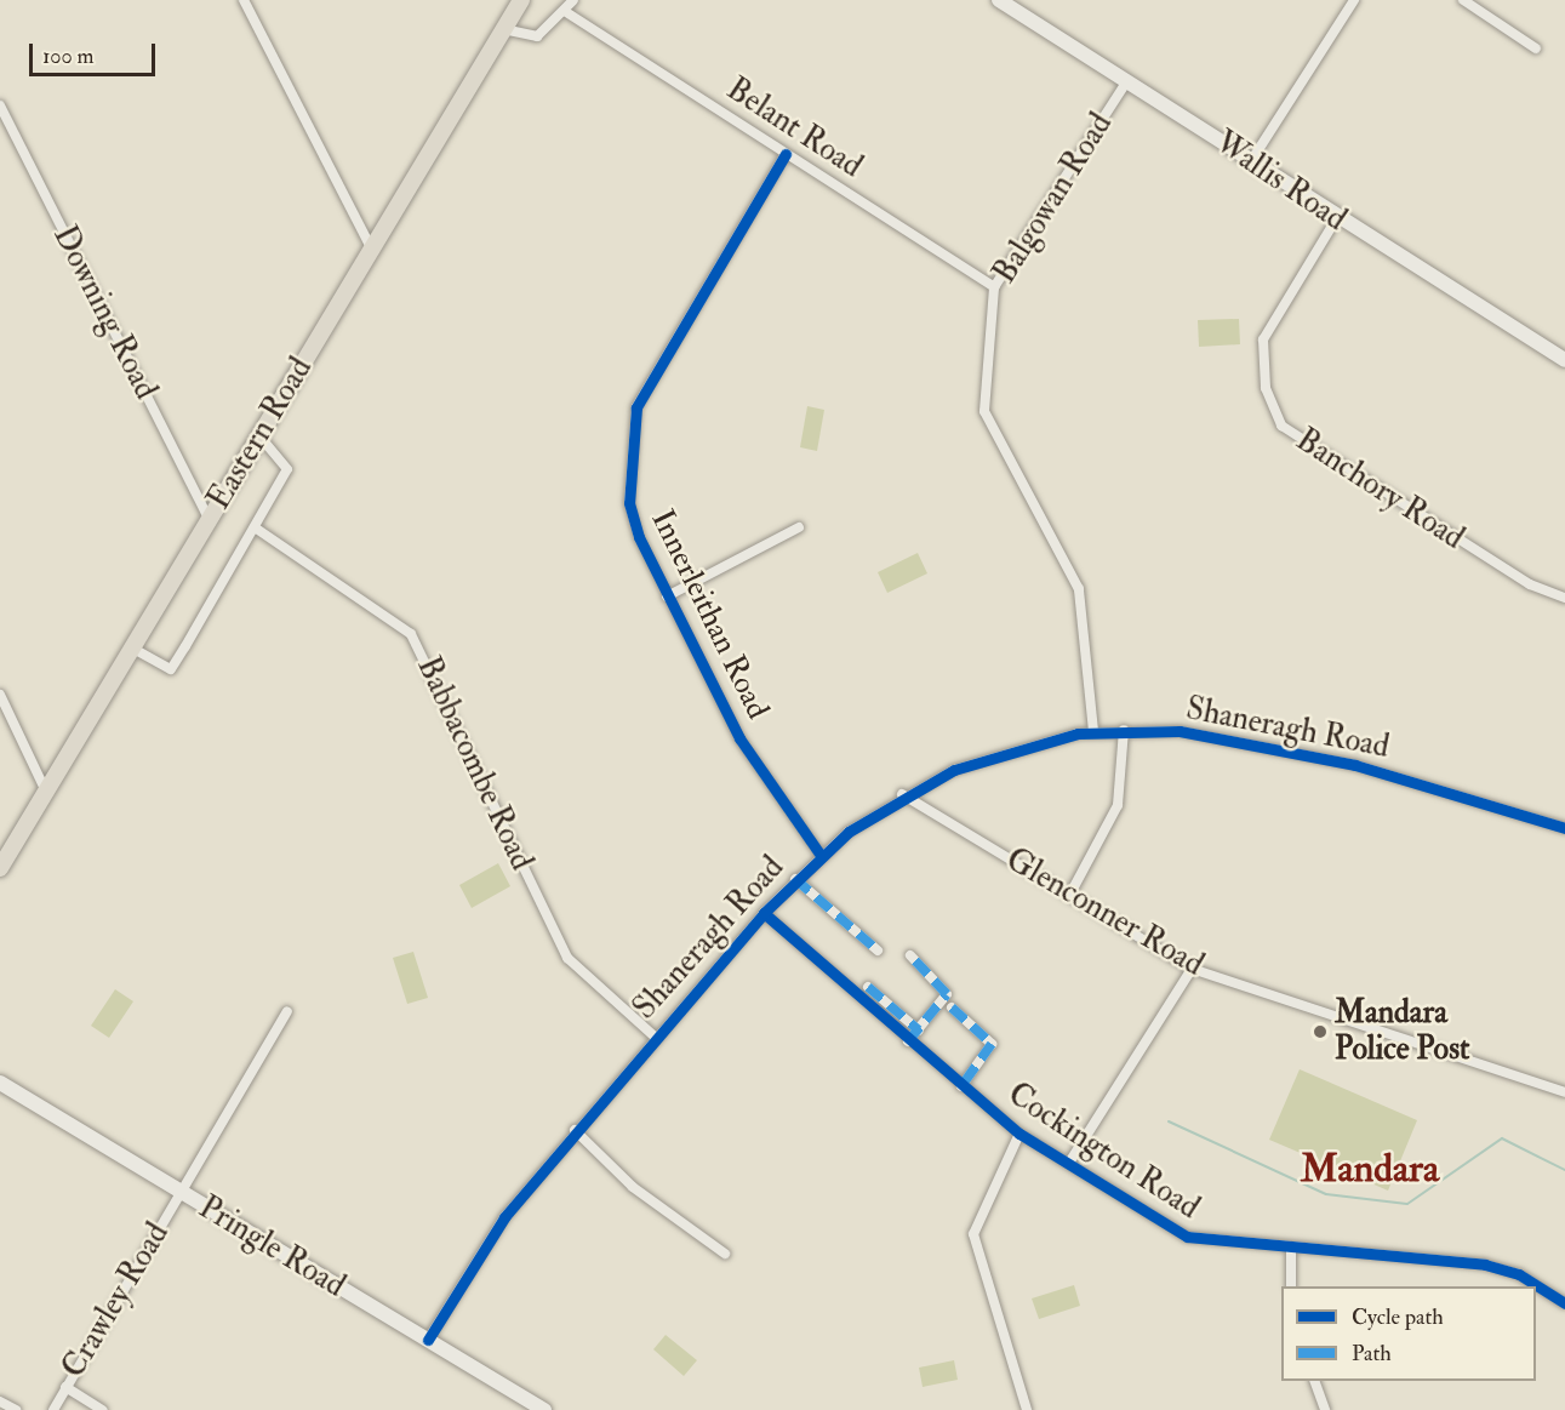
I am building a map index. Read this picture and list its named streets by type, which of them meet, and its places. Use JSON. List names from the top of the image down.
{
  "streets": {
    "main road": ["Eastern Road"],
    "street": [
      "Belant Road",
      "Wallis Road",
      "Balgowan Road",
      "Downing Road",
      "Banchory Road",
      "Innerleithan Road",
      "Shaneragh Road",
      "Babbacombe Road",
      "Glenconner Road",
      "Cockington Road",
      "Pringle Road",
      "Crawley Road"
    ]
  },
  "crossings": [
    ["Belant Road", "Balgowan Road"],
    ["Belant Road", "Innerleithan Road"],
    ["Wallis Road", "Balgowan Road"],
    ["Wallis Road", "Banchory Road"],
    ["Balgowan Road", "Shaneragh Road"],
    ["Downing Road", "Eastern Road"],
    ["Innerleithan Road", "Shaneragh Road"],
    ["Shaneragh Road", "Babbacombe Road"],
    ["Shaneragh Road", "Glenconner Road"],
    ["Shaneragh Road", "Cockington Road"],
    ["Shaneragh Road", "Pringle Road"],
    ["Pringle Road", "Crawley Road"]
  ],
  "districts": ["Mandara"],
  "places": ["Mandara Police Post"],
  "legend": ["Cycle path", "Path"],
  "scale_bar": "100 m"
}
